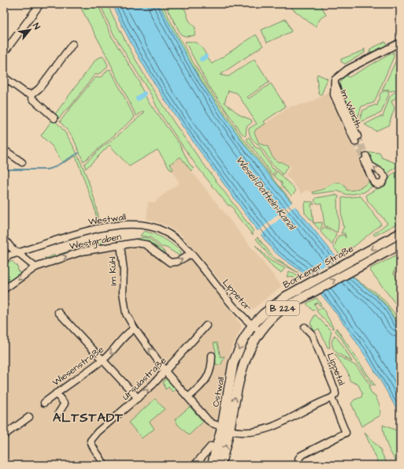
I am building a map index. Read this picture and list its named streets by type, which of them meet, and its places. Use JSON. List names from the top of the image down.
{
  "streets": {
    "main road": ["Borkener Straße", "B 224", "Ostwall"],
    "street": [
      "Im Werth",
      "Westwall",
      "Westgraben",
      "Im Kühl",
      "Lippetor",
      "Wiesenstraße",
      "Lippetal",
      "Ursulastraße"
    ]
  },
  "crossings": [
    ["Westwall", "Westgraben"],
    ["Westwall", "Lippetor"],
    ["Westgraben", "Im Kühl"],
    ["Borkener Straße", "Lippetor"],
    ["Borkener Straße", "Ostwall"],
    ["Im Kühl", "Wiesenstraße"],
    ["Im Kühl", "Lippetal"],
    ["Im Kühl", "Ursulastraße"],
    ["Im Kühl", "Ostwall"],
    ["Lippetor", "Ostwall"]
  ],
  "one_way": ["Wiesenstraße"],
  "districts": ["ALTSTADT"],
  "water": ["Wesel-Datteln-Kanal"],
  "north": "top right"
}
